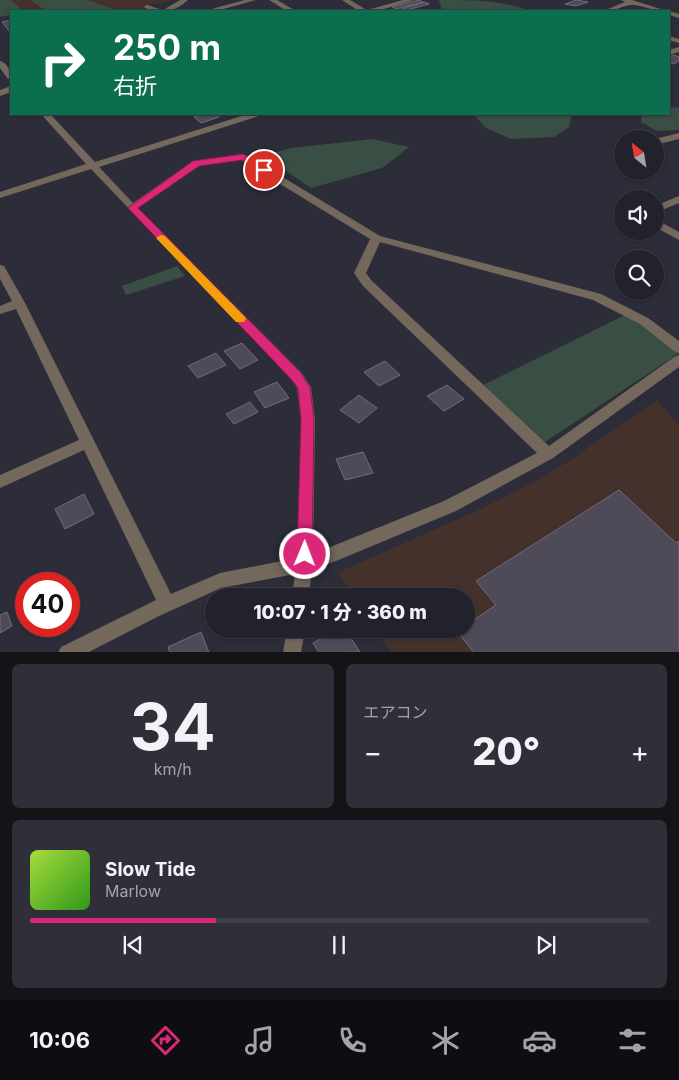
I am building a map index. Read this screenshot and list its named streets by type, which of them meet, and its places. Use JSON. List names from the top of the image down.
{
  "north": "top left",
  "page": {
    "turn": ["250 m", "右折"],
    "limit": "40",
    "trip": "10:07 · 1 分 · 360 m",
    "tile": [
      ["34", "km/h"],
      "エアコン"
    ],
    "heat": ["−", "20°", "+"],
    "song": ["Slow Tide", "Marlow"],
    "tabs": "10:06"
  }
}
